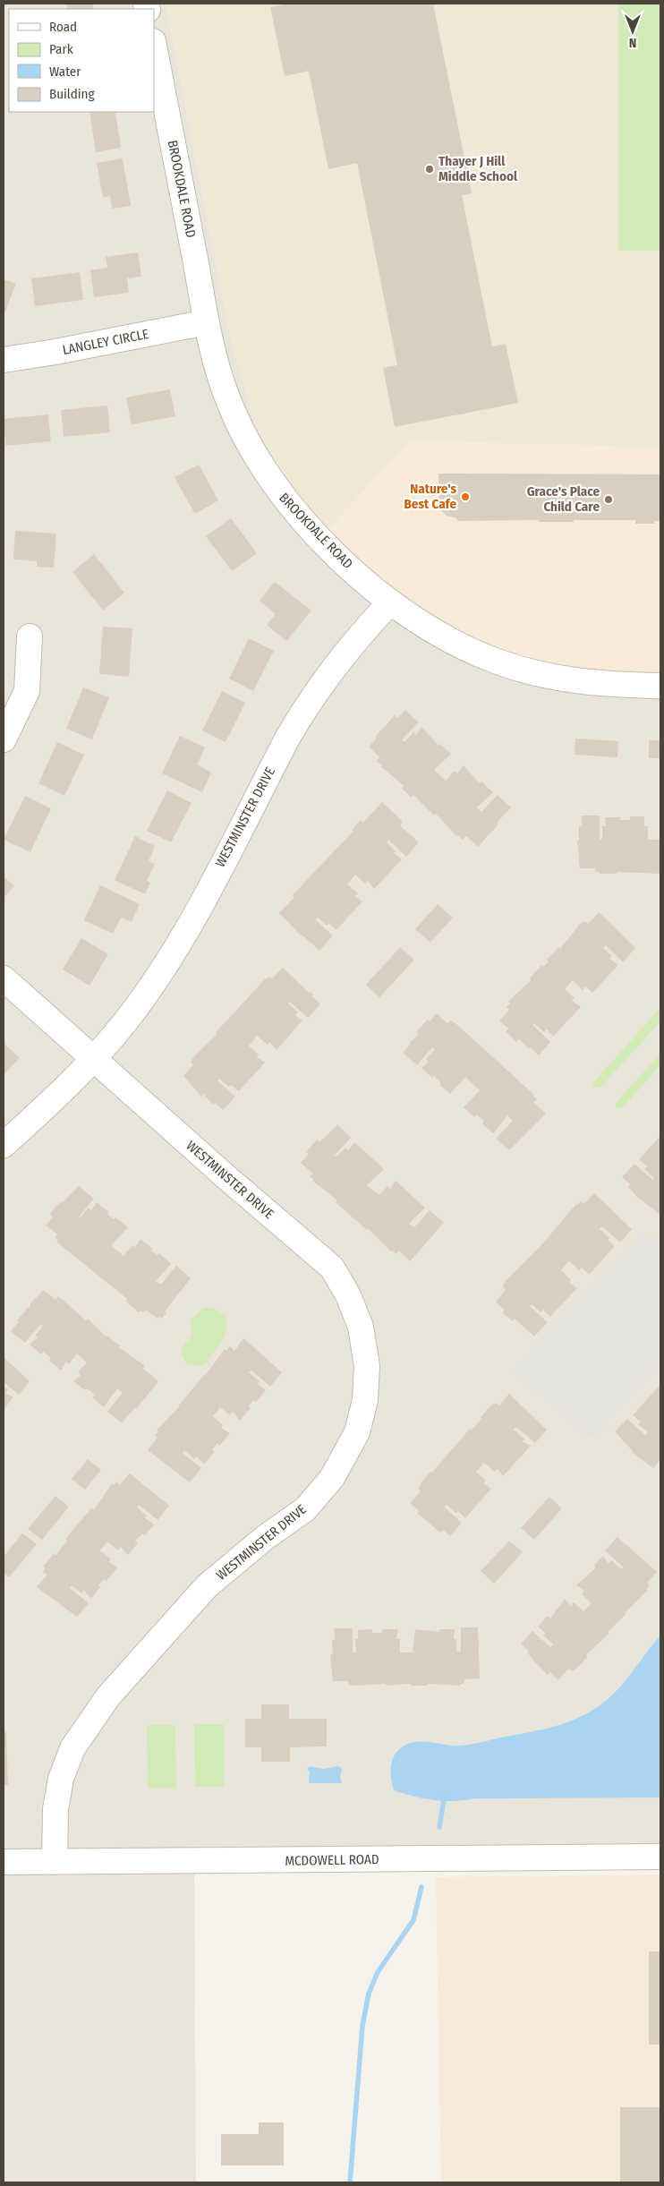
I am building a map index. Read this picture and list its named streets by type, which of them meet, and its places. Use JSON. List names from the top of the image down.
{
  "streets": {
    "street": [
      "BROOKDALE ROAD",
      "LANGLEY CIRCLE",
      "WESTMINSTER DRIVE",
      "MCDOWELL ROAD"
    ]
  },
  "crossings": [
    ["BROOKDALE ROAD", "LANGLEY CIRCLE"],
    ["BROOKDALE ROAD", "WESTMINSTER DRIVE"],
    ["WESTMINSTER DRIVE", "MCDOWELL ROAD"]
  ],
  "places": ["Thayer J Hill Middle School", "Nature's Best Cafe", "Grace's Place Child Care"],
  "legend": [
    "Road",
    "Park",
    "Water",
    "Building"
  ],
  "north": "bottom"
}
